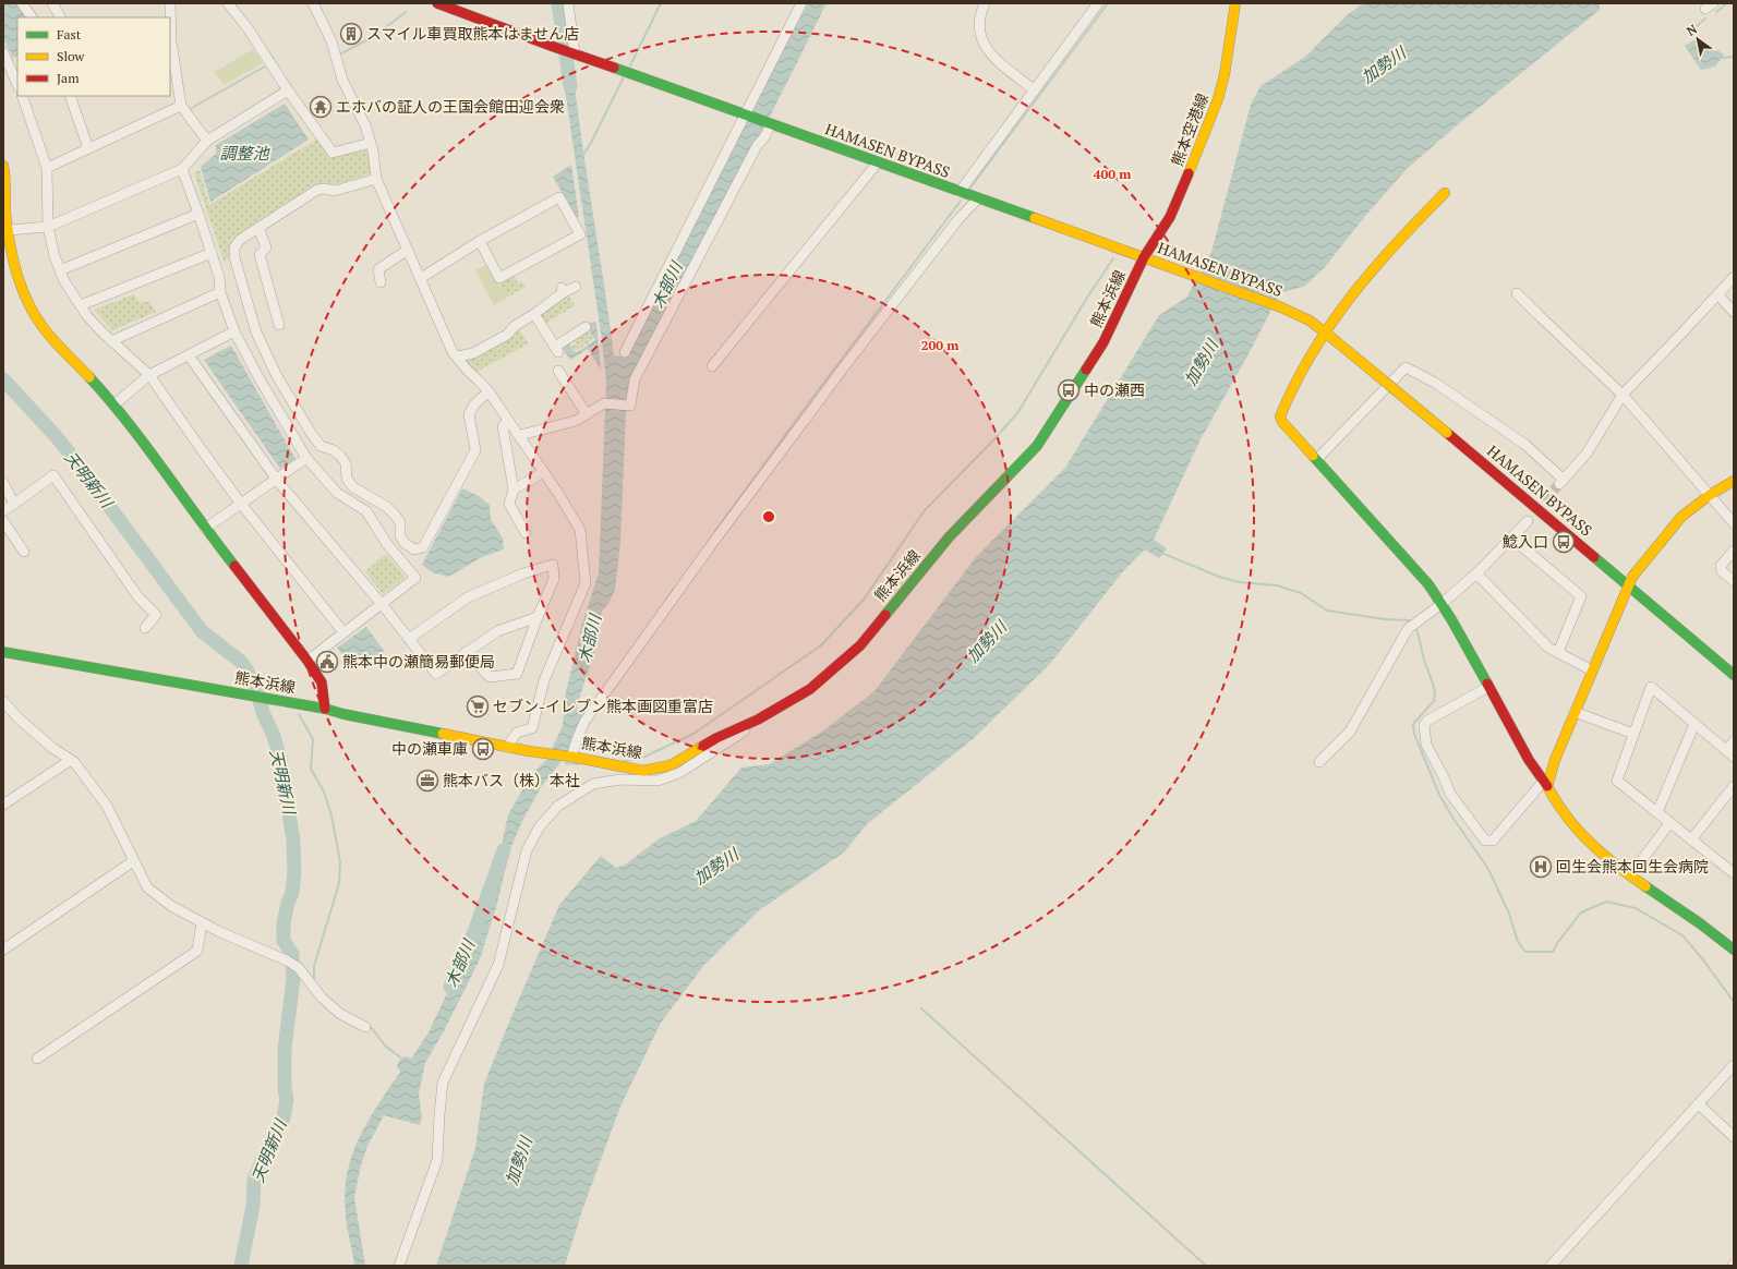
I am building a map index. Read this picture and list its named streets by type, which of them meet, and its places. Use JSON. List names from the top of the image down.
{
  "streets": {
    "main road": ["熊本空港線", "HAMASEN BYPASS", "熊本浜線"]
  },
  "crossings": [
    ["熊本空港線", "HAMASEN BYPASS"],
    ["熊本空港線", "熊本浜線"],
    ["HAMASEN BYPASS", "熊本浜線"]
  ],
  "water": [
    "加勢川",
    "調整池",
    "木部川",
    "天明新川"
  ],
  "places": {
    "building": ["スマイル車買取熊本はません店"],
    "temple": ["エホバの証人の王国会館田迎会衆"],
    "bus stop": ["中の瀬西", "鯰入口", "中の瀬車庫"],
    "public building": ["熊本中の瀬簡易郵便局"],
    "supermarket": ["セブン-イレブン熊本画図重富店"],
    "office": ["熊本バス（株）本社"],
    "hospital": ["回生会熊本回生会病院"]
  },
  "legend": ["Fast", "Slow", "Jam"],
  "north": "top left",
  "rings": ["400 m", "200 m"]
}
